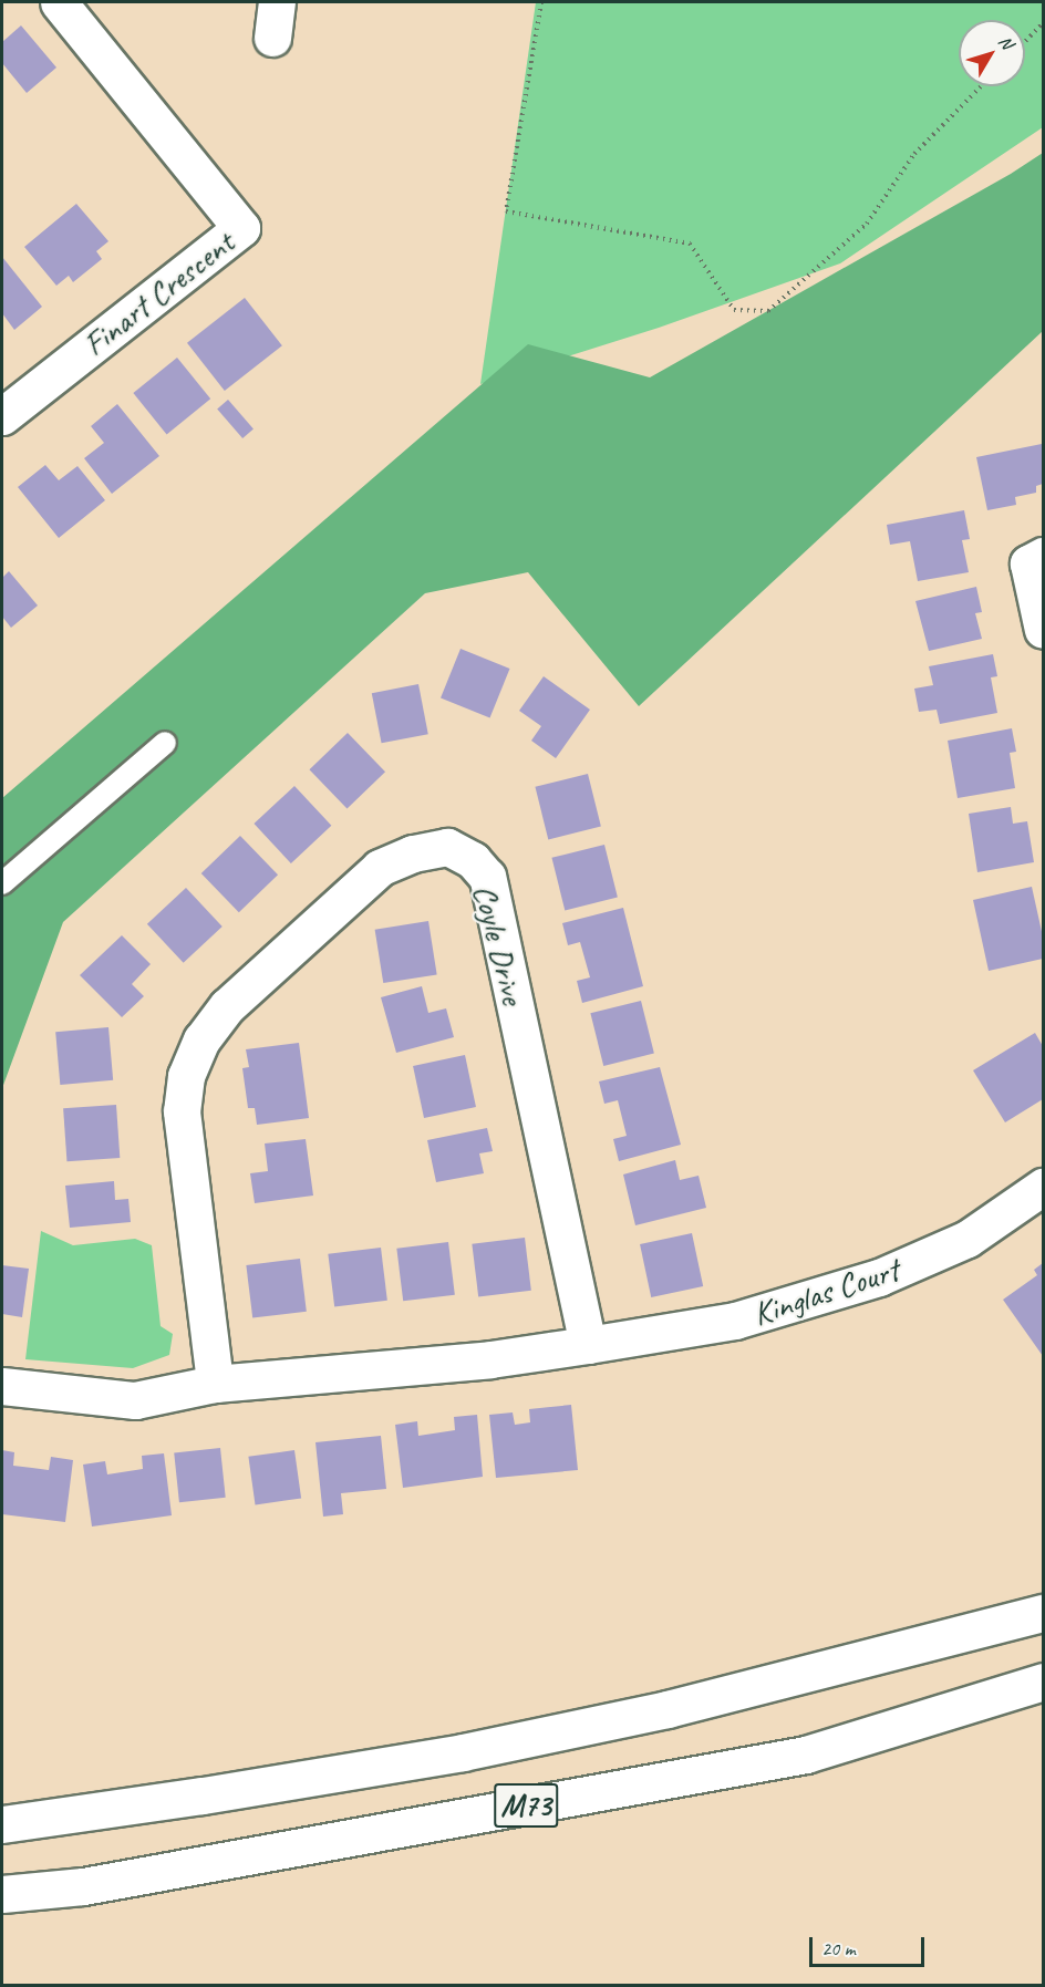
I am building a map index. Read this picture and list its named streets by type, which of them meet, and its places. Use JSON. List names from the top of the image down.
{
  "streets": {
    "main road": [
      "Finart Crescent",
      "Coyle Drive",
      "Kinglas Court",
      "M73"
    ]
  },
  "crossings": [
    ["Coyle Drive", "Kinglas Court"]
  ],
  "scale_bar": "20 m",
  "north": "top right"
}
